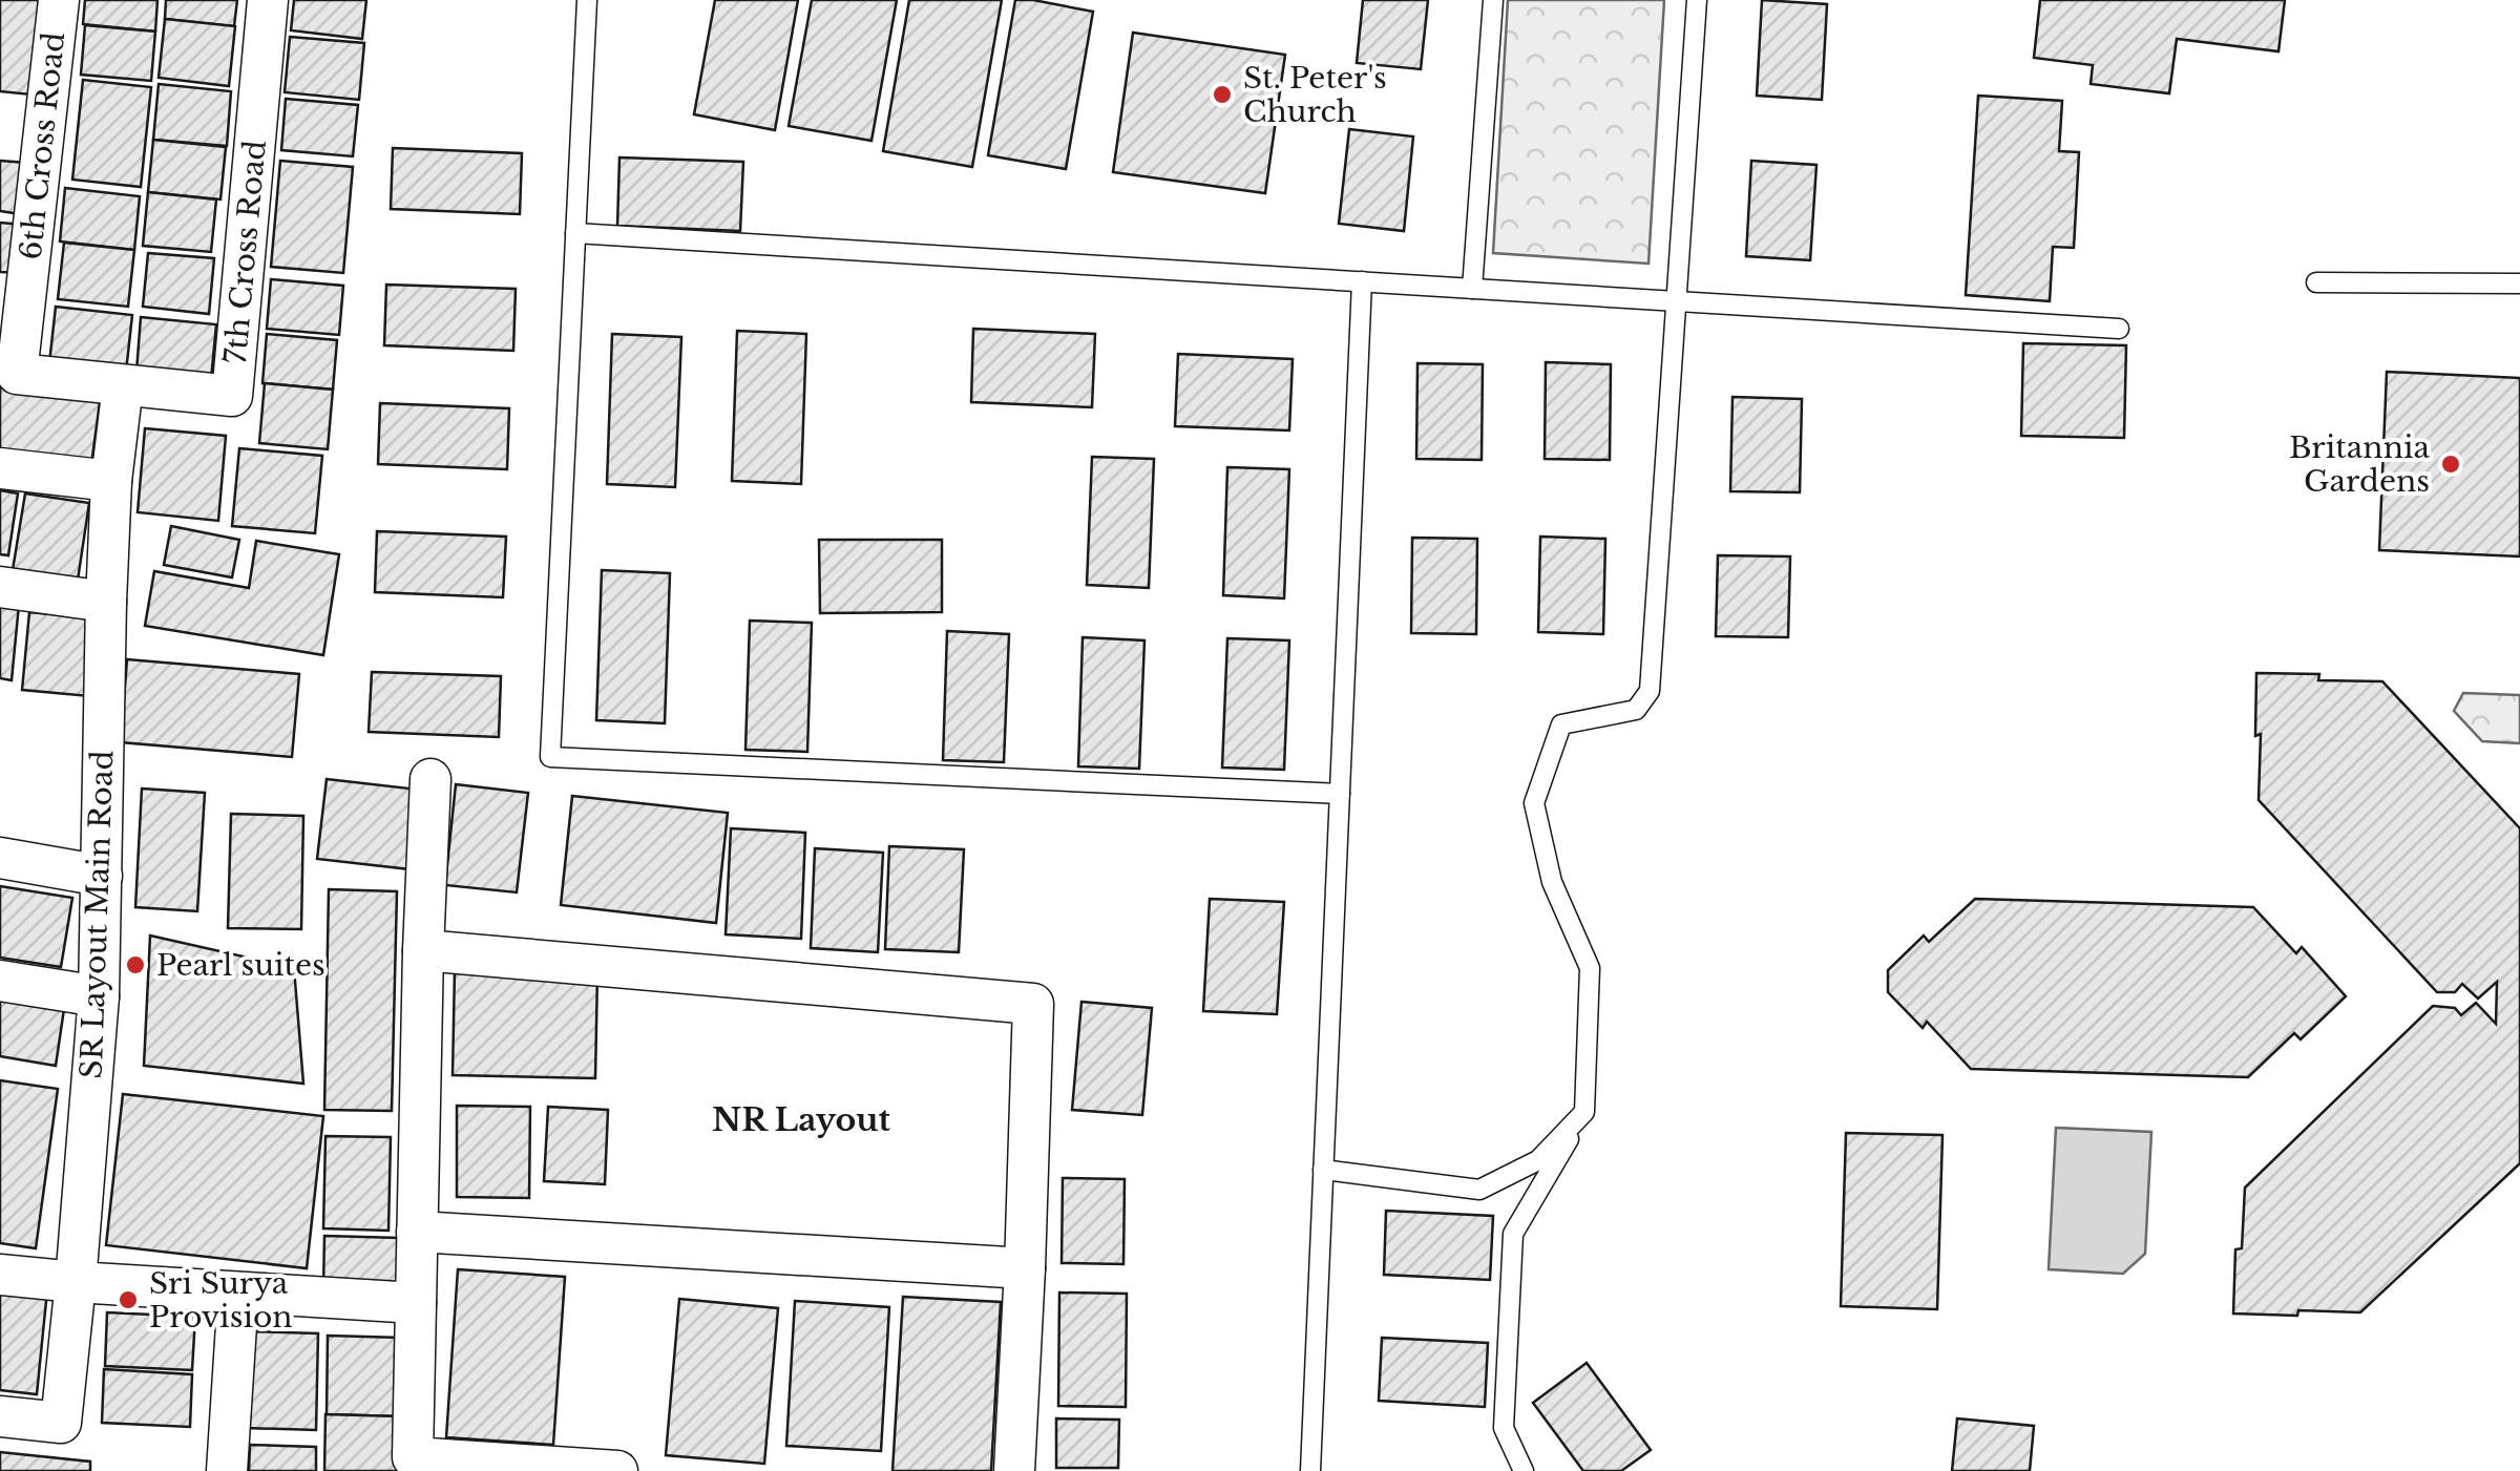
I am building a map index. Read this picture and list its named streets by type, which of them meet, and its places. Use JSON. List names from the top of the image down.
{
  "streets": {
    "street": ["6th Cross Road", "7th Cross Road", "SR Layout Main Road"]
  },
  "crossings": [
    ["6th Cross Road", "7th Cross Road"],
    ["6th Cross Road", "SR Layout Main Road"],
    ["7th Cross Road", "SR Layout Main Road"]
  ],
  "districts": ["NR Layout"],
  "places": [
    "St. Peter's Church",
    "Britannia Gardens",
    "Pearl suites",
    "Sri Surya Provision"
  ]
}
